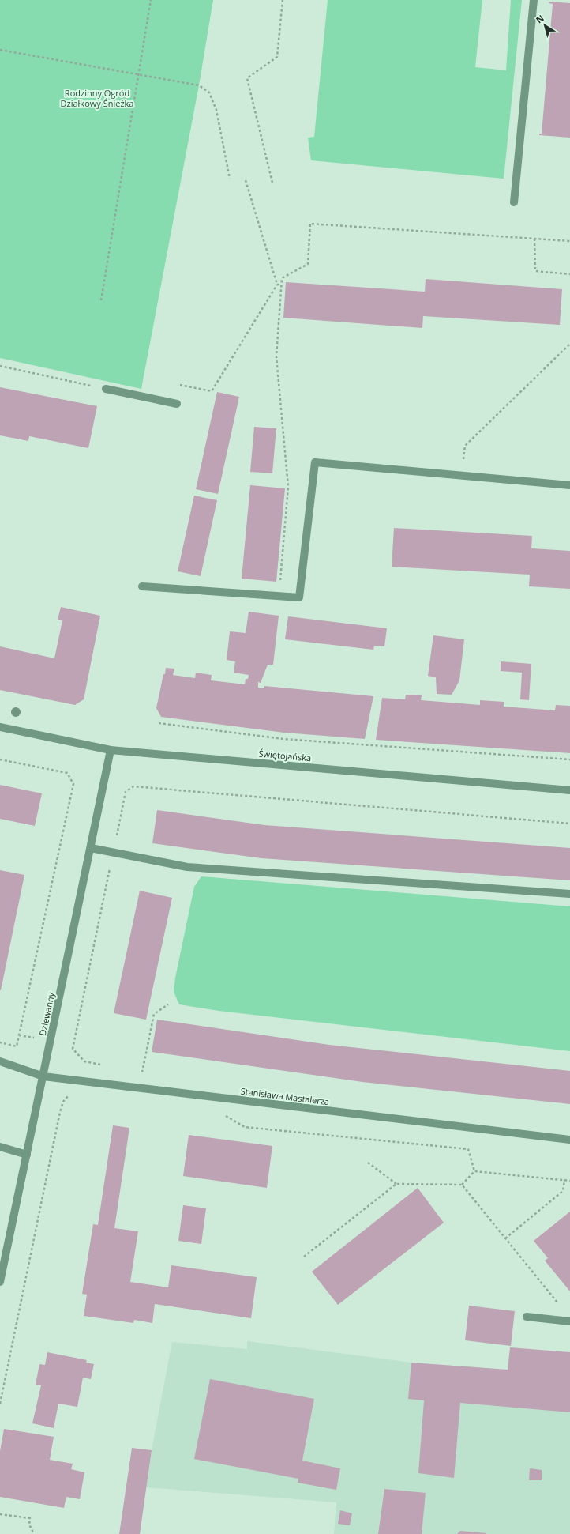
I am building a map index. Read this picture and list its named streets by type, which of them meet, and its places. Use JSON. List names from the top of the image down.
{
  "streets": {
    "street": ["Świętojańska", "Dziewanny", "Stanisława Mastalerza"]
  },
  "crossings": [
    ["Świętojańska", "Dziewanny"],
    ["Dziewanny", "Stanisława Mastalerza"]
  ],
  "parks": ["Rodzinny Ogród Działkowy Śnieżka"],
  "north": "top left"
}
